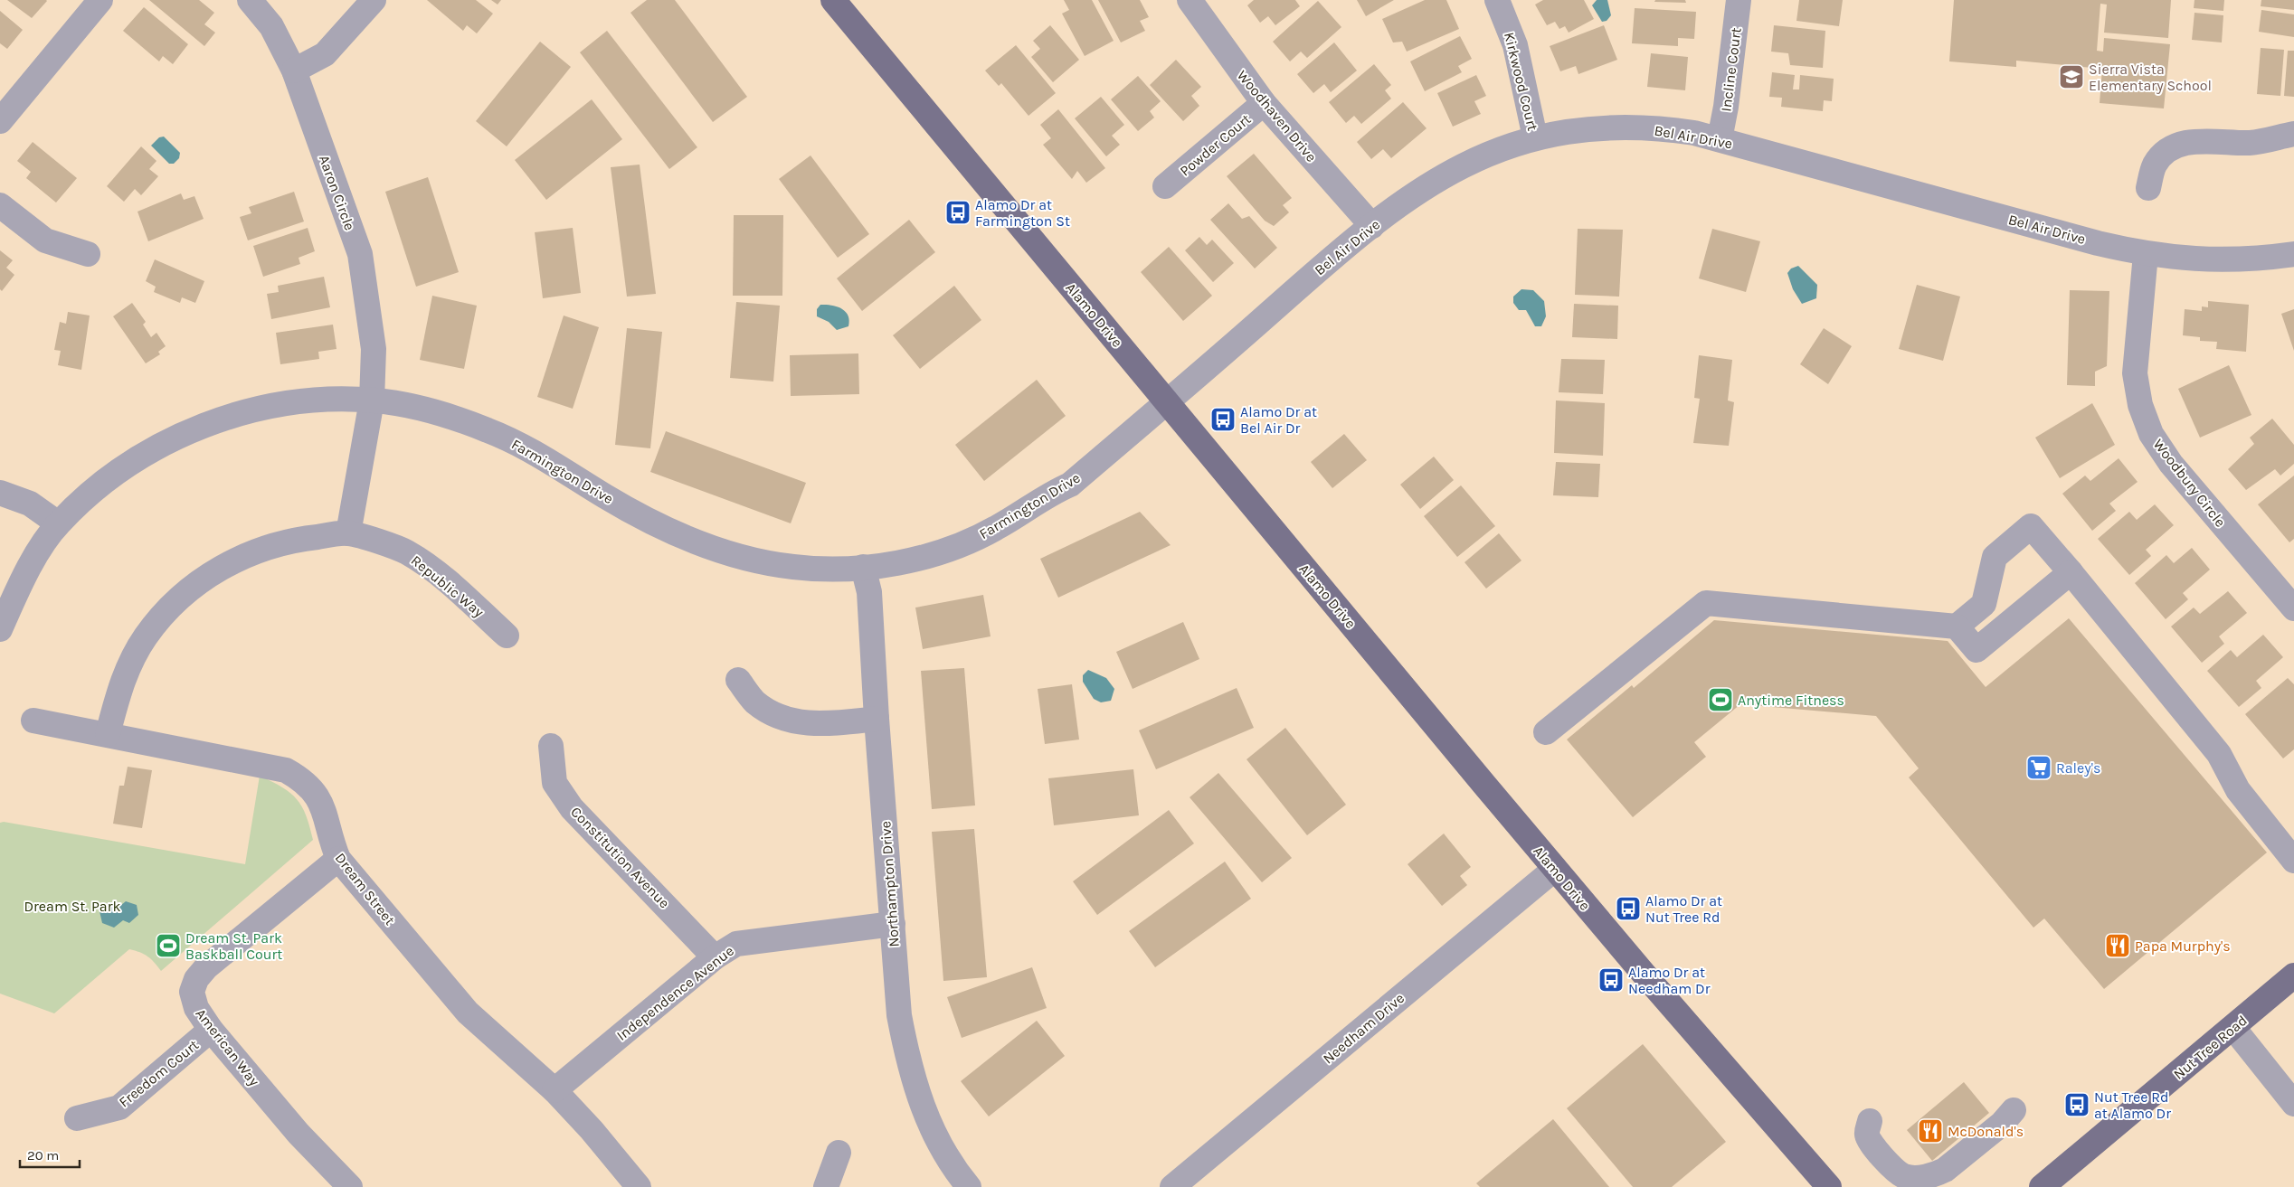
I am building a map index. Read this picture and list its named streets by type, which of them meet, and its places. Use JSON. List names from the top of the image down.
{
  "streets": {
    "main road": ["Alamo Drive", "Nut Tree Road"],
    "street": [
      "Incline Court",
      "Kirkwood Court",
      "Woodhaven Drive",
      "Bel Air Drive",
      "Powder Court",
      "Aaron Circle",
      "Farmington Drive",
      "Woodbury Circle",
      "Republic Way",
      "Constitution Avenue",
      "Northampton Drive",
      "Dream Street",
      "Independence Avenue",
      "Needham Drive",
      "American Way",
      "Freedom Court"
    ]
  },
  "crossings": [
    ["Incline Court", "Bel Air Drive"],
    ["Kirkwood Court", "Bel Air Drive"],
    ["Woodhaven Drive", "Bel Air Drive"],
    ["Woodhaven Drive", "Powder Court"],
    ["Bel Air Drive", "Alamo Drive"],
    ["Bel Air Drive", "Farmington Drive"],
    ["Bel Air Drive", "Woodbury Circle"],
    ["Aaron Circle", "Farmington Drive"],
    ["Aaron Circle", "Republic Way"],
    ["Alamo Drive", "Farmington Drive"],
    ["Alamo Drive", "Needham Drive"],
    ["Farmington Drive", "Northampton Drive"],
    ["Republic Way", "Dream Street"],
    ["Constitution Avenue", "Independence Avenue"],
    ["Northampton Drive", "Independence Avenue"],
    ["Dream Street", "Independence Avenue"],
    ["Dream Street", "American Way"],
    ["American Way", "Freedom Court"]
  ],
  "parks": ["Dream St. Park"],
  "places": {
    "school or university": ["Sierra Vista Elementary School"],
    "bus stop": [
      "Alamo Dr at Farmington St",
      "Alamo Dr at Bel Air Dr",
      "Alamo Dr at Nut Tree Rd",
      "Alamo Dr at Needham Dr",
      "Nut Tree Rd at Alamo Dr"
    ],
    "sports": ["Anytime Fitness", "Dream St. Park Baskball Court"],
    "supermarket": ["Raley's"],
    "restaurant": ["Papa Murphy's", "McDonald's"]
  },
  "scale_bar": "20 m"
}
